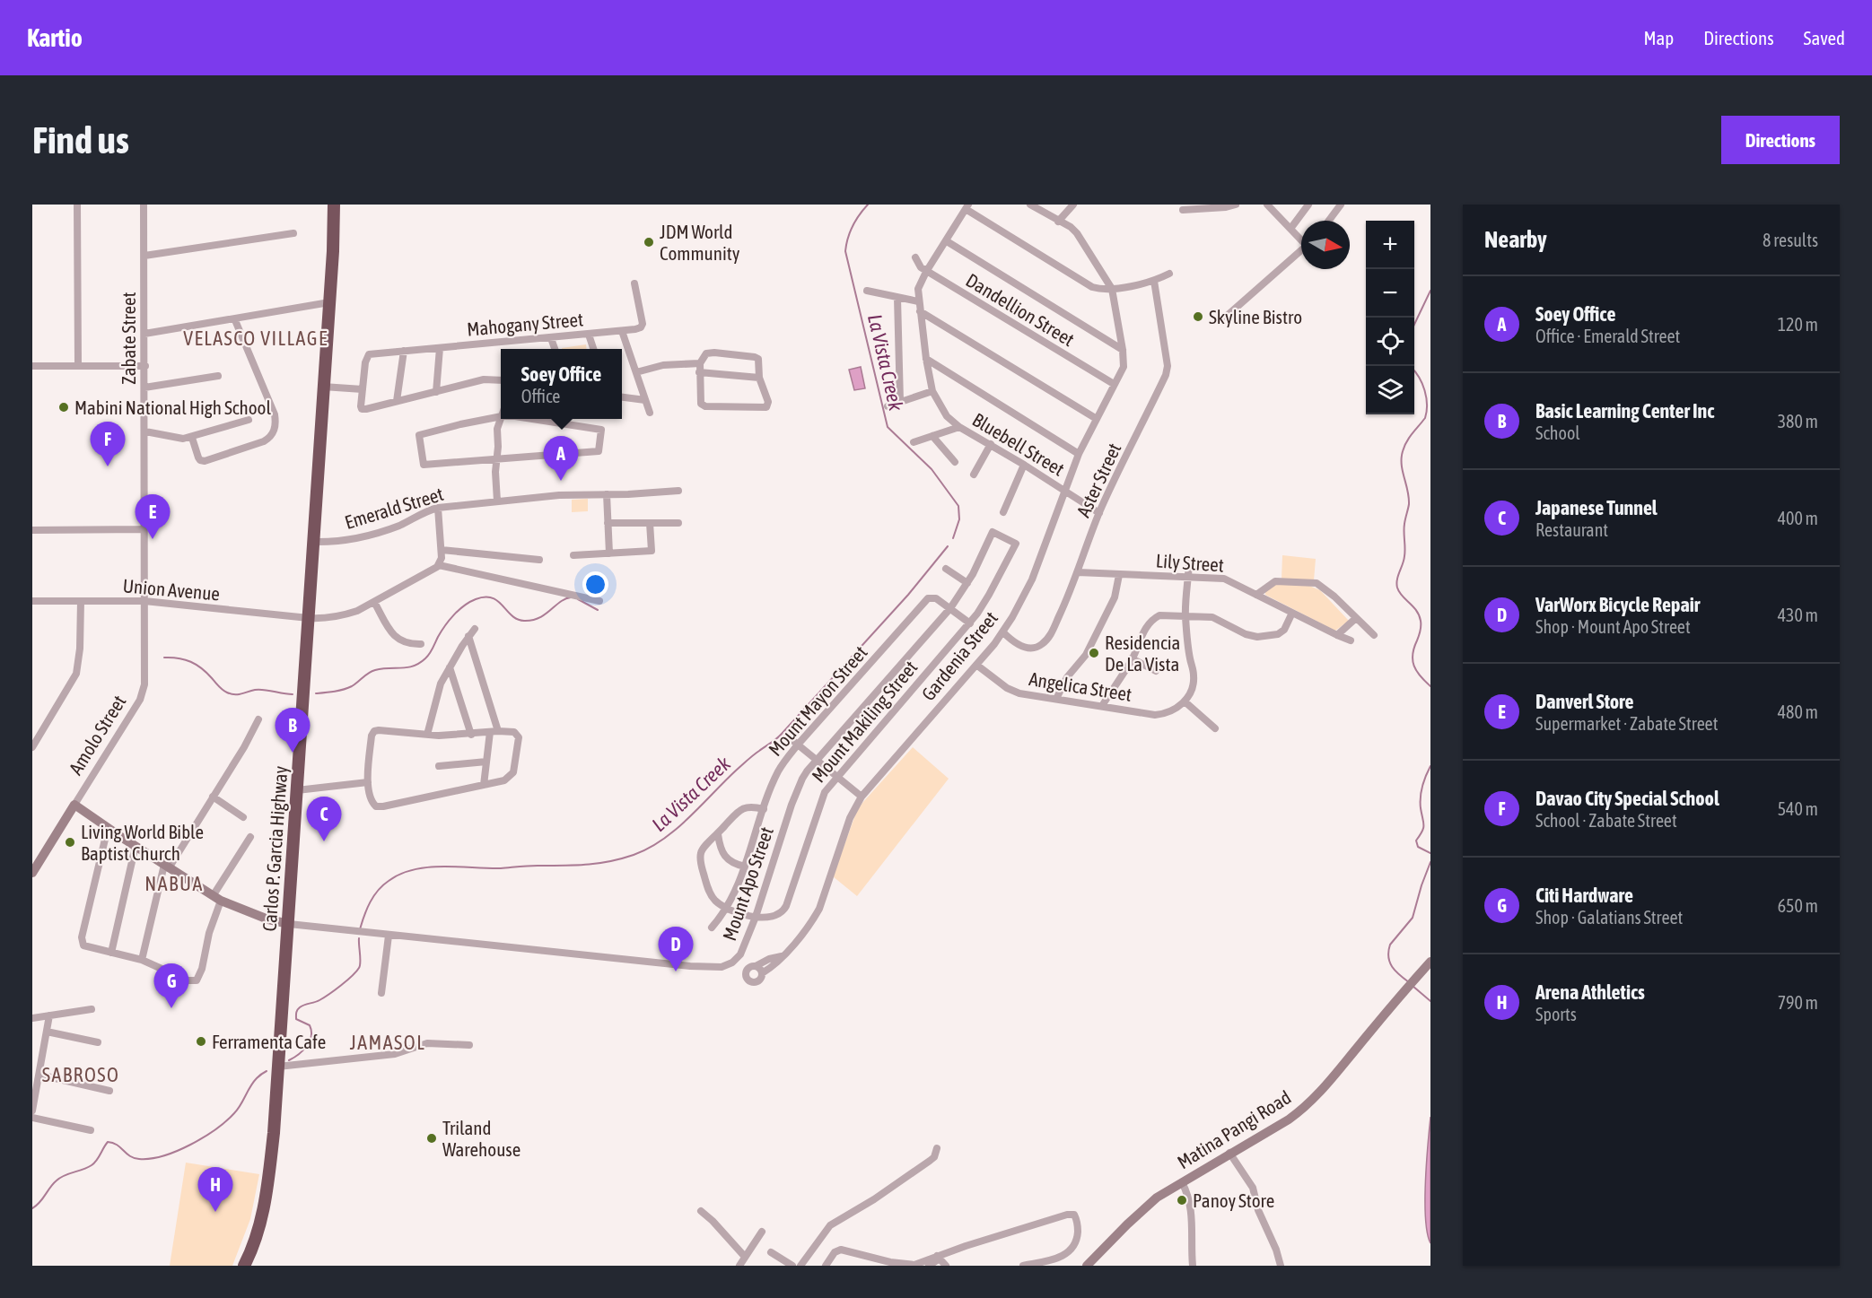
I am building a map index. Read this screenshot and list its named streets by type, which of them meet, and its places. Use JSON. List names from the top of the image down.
{
  "streets": {
    "highway": ["Carlos P. Garcia Highway"],
    "street": [
      "Dandellion Street",
      "Mahogany Street",
      "Zabate Street",
      "Bluebell Street",
      "Aster Street",
      "Emerald Street",
      "Lily Street",
      "Union Avenue",
      "Gardenia Street",
      "Angelica Street",
      "Mount Mayon Street",
      "Mount Makiling Street",
      "Amolo Street",
      "Mount Apo Street",
      "Matina Pangi Road"
    ]
  },
  "crossings": [
    ["Dandellion Street", "Bluebell Street"],
    ["Dandellion Street", "Gardenia Street"],
    ["Zabate Street", "Union Avenue"],
    ["Zabate Street", "Amolo Street"],
    ["Bluebell Street", "Aster Street"],
    ["Bluebell Street", "Gardenia Street"],
    ["Aster Street", "Lily Street"],
    ["Aster Street", "Gardenia Street"],
    ["Emerald Street", "Carlos P. Garcia Highway"],
    ["Union Avenue", "Amolo Street"],
    ["Union Avenue", "Carlos P. Garcia Highway"],
    ["Gardenia Street", "Angelica Street"],
    ["Mount Mayon Street", "Mount Apo Street"],
    ["Mount Makiling Street", "Mount Apo Street"],
    ["Carlos P. Garcia Highway", "Mount Apo Street"]
  ],
  "districts": [
    "VELASCO VILLAGE",
    "NABUA",
    "JAMASOL",
    "SABROSO"
  ],
  "water": ["La Vista Creek"],
  "places": [
    "JDM World Community",
    "Skyline Bistro",
    "Mabini National High School",
    "Residencia De La Vista",
    "Living World Bible Baptist Church",
    "Ferramenta Cafe",
    "Triland Warehouse",
    "Panoy Store"
  ],
  "north": "right",
  "page": {
    "header": "Kartio",
    "nav": ["Map", "Directions", "Saved"],
    "buttons": "Directions",
    "title": "Find us",
    "heading": ["Nearby", "8 results"],
    "map_buttons": ["+", "−"],
    "list": [
      {
        "mark": "A",
        "name": "Soey Office",
        "note": "Office · Emerald Street",
        "value": "120 m"
      },
      {
        "mark": "B",
        "name": "Basic Learning Center Inc",
        "note": "School",
        "value": "380 m"
      },
      {
        "mark": "C",
        "name": "Japanese Tunnel",
        "note": "Restaurant",
        "value": "400 m"
      },
      {
        "mark": "D",
        "name": "VarWorx Bicycle Repair",
        "note": "Shop · Mount Apo Street",
        "value": "430 m"
      },
      {
        "mark": "E",
        "name": "Danverl Store",
        "note": "Supermarket · Zabate Street",
        "value": "480 m"
      },
      {
        "mark": "F",
        "name": "Davao City Special School",
        "note": "School · Zabate Street",
        "value": "540 m"
      },
      {
        "mark": "G",
        "name": "Citi Hardware",
        "note": "Shop · Galatians Street",
        "value": "650 m"
      },
      {
        "mark": "H",
        "name": "Arena Athletics",
        "note": "Sports",
        "value": "790 m"
      }
    ],
    "popup": ["Soey Office", "Office"],
    "pins": [
      "F",
      "A",
      "E",
      "B",
      "C",
      "D",
      "G",
      "H"
    ]
  }
}
